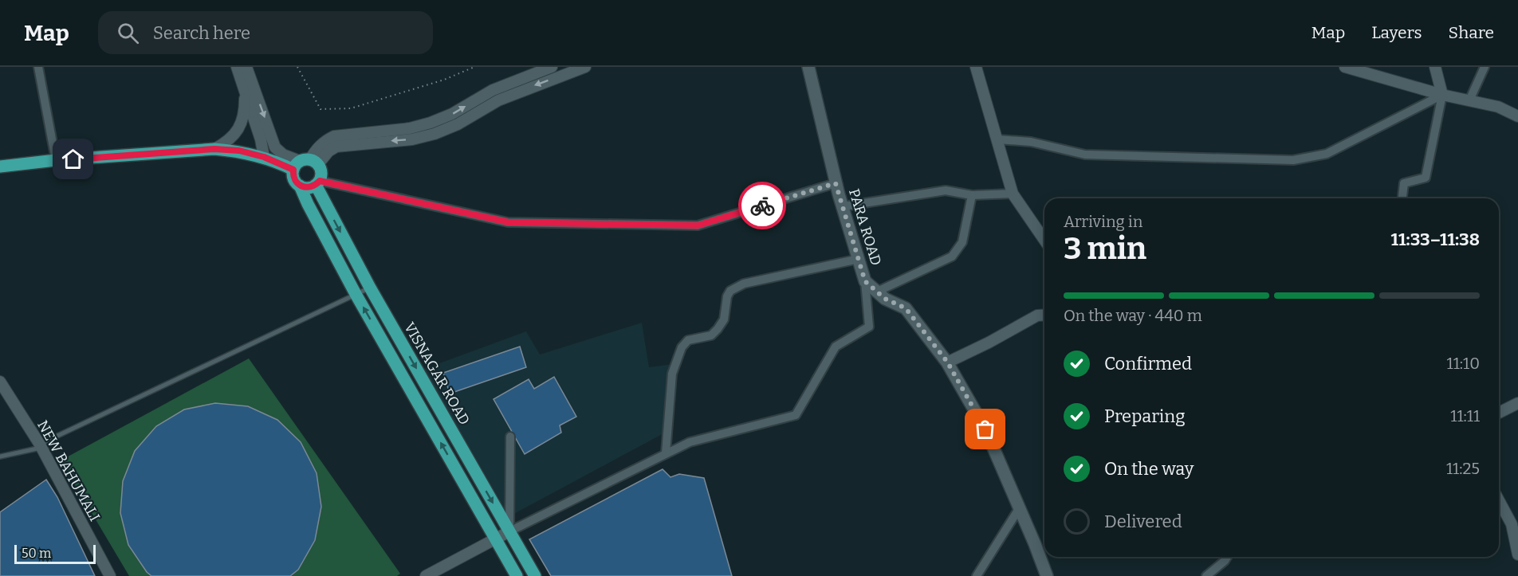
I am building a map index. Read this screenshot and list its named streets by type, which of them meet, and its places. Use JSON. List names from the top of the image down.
{
  "streets": {
    "main road": ["PARA ROAD", "VISNAGAR ROAD"],
    "street": ["NEW BAHUMALI"]
  },
  "scale_bar": "50 m",
  "page": {
    "header": "Map",
    "search": "Search here",
    "nav": ["Map", "Layers", "Share"],
    "heading": ["3 min", "Arriving in", "11:33–11:38"],
    "bar": "On the way · 440 m",
    "list": [
      ["Confirmed", "11:10"],
      ["Preparing", "11:11"],
      ["On the way", "11:25"],
      "Delivered"
    ],
    "scale": "50 m"
  }
}
